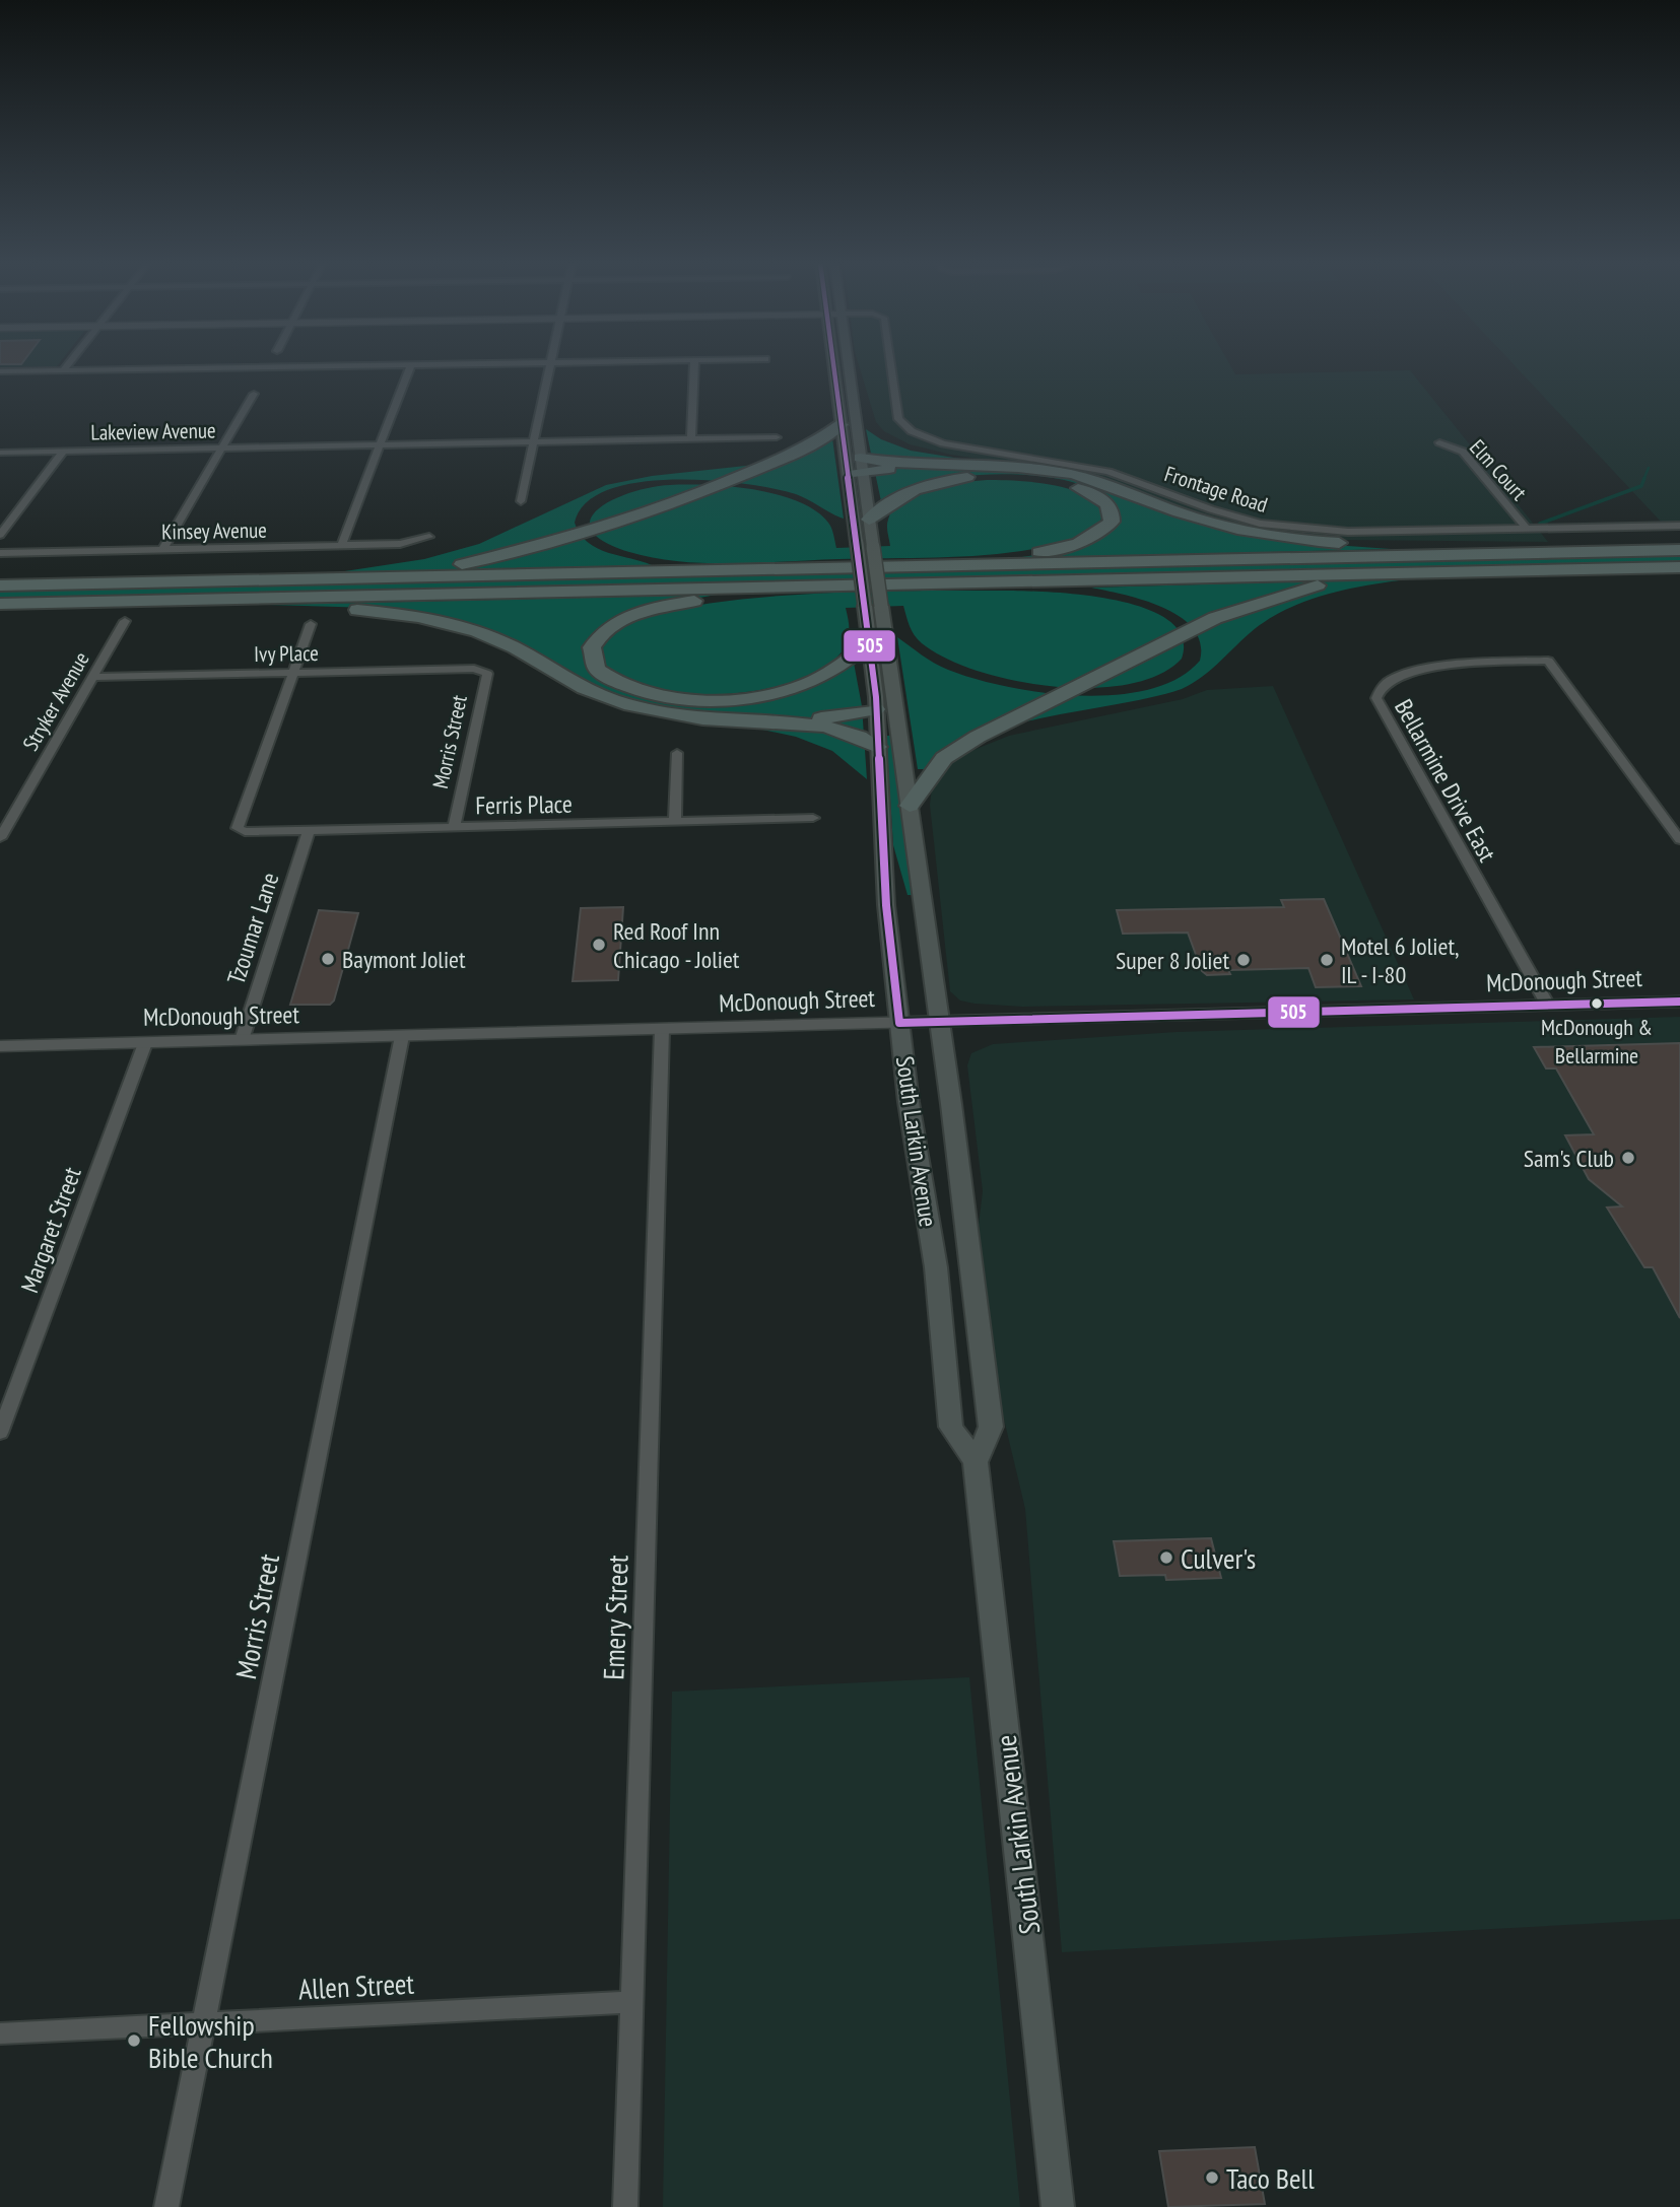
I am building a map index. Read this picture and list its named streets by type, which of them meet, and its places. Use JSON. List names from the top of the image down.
{
  "streets": {
    "main road": ["South Larkin Avenue"],
    "street": [
      "Lakeview Avenue",
      "Elm Court",
      "Frontage Road",
      "Kinsey Avenue",
      "Ivy Place",
      "Stryker Avenue",
      "Morris Street",
      "Bellarmine Drive East",
      "Ferris Place",
      "Tzoumar Lane",
      "McDonough Street",
      "Margaret Street",
      "Emery Street",
      "Allen Street"
    ]
  },
  "crossings": [
    ["Elm Court", "Frontage Road"],
    ["Ivy Place", "Stryker Avenue"],
    ["Ivy Place", "Morris Street"],
    ["Ivy Place", "Ferris Place"],
    ["Morris Street", "Ferris Place"],
    ["Morris Street", "McDonough Street"],
    ["Morris Street", "Allen Street"],
    ["Bellarmine Drive East", "McDonough Street"],
    ["Ferris Place", "Tzoumar Lane"],
    ["Tzoumar Lane", "McDonough Street"],
    ["McDonough Street", "South Larkin Avenue"],
    ["McDonough Street", "Margaret Street"],
    ["McDonough Street", "Emery Street"],
    ["Emery Street", "Allen Street"]
  ],
  "places": [
    "Red Roof Inn Chicago - Joliet",
    "Baymont Joliet",
    "Super 8 Joliet",
    "Motel 6 Joliet, IL - I-80",
    "McDonough & Bellarmine",
    "Sam's Club",
    "Culver's",
    "Fellowship Bible Church",
    "Taco Bell"
  ],
  "lines": ["transit line 505"]
}
